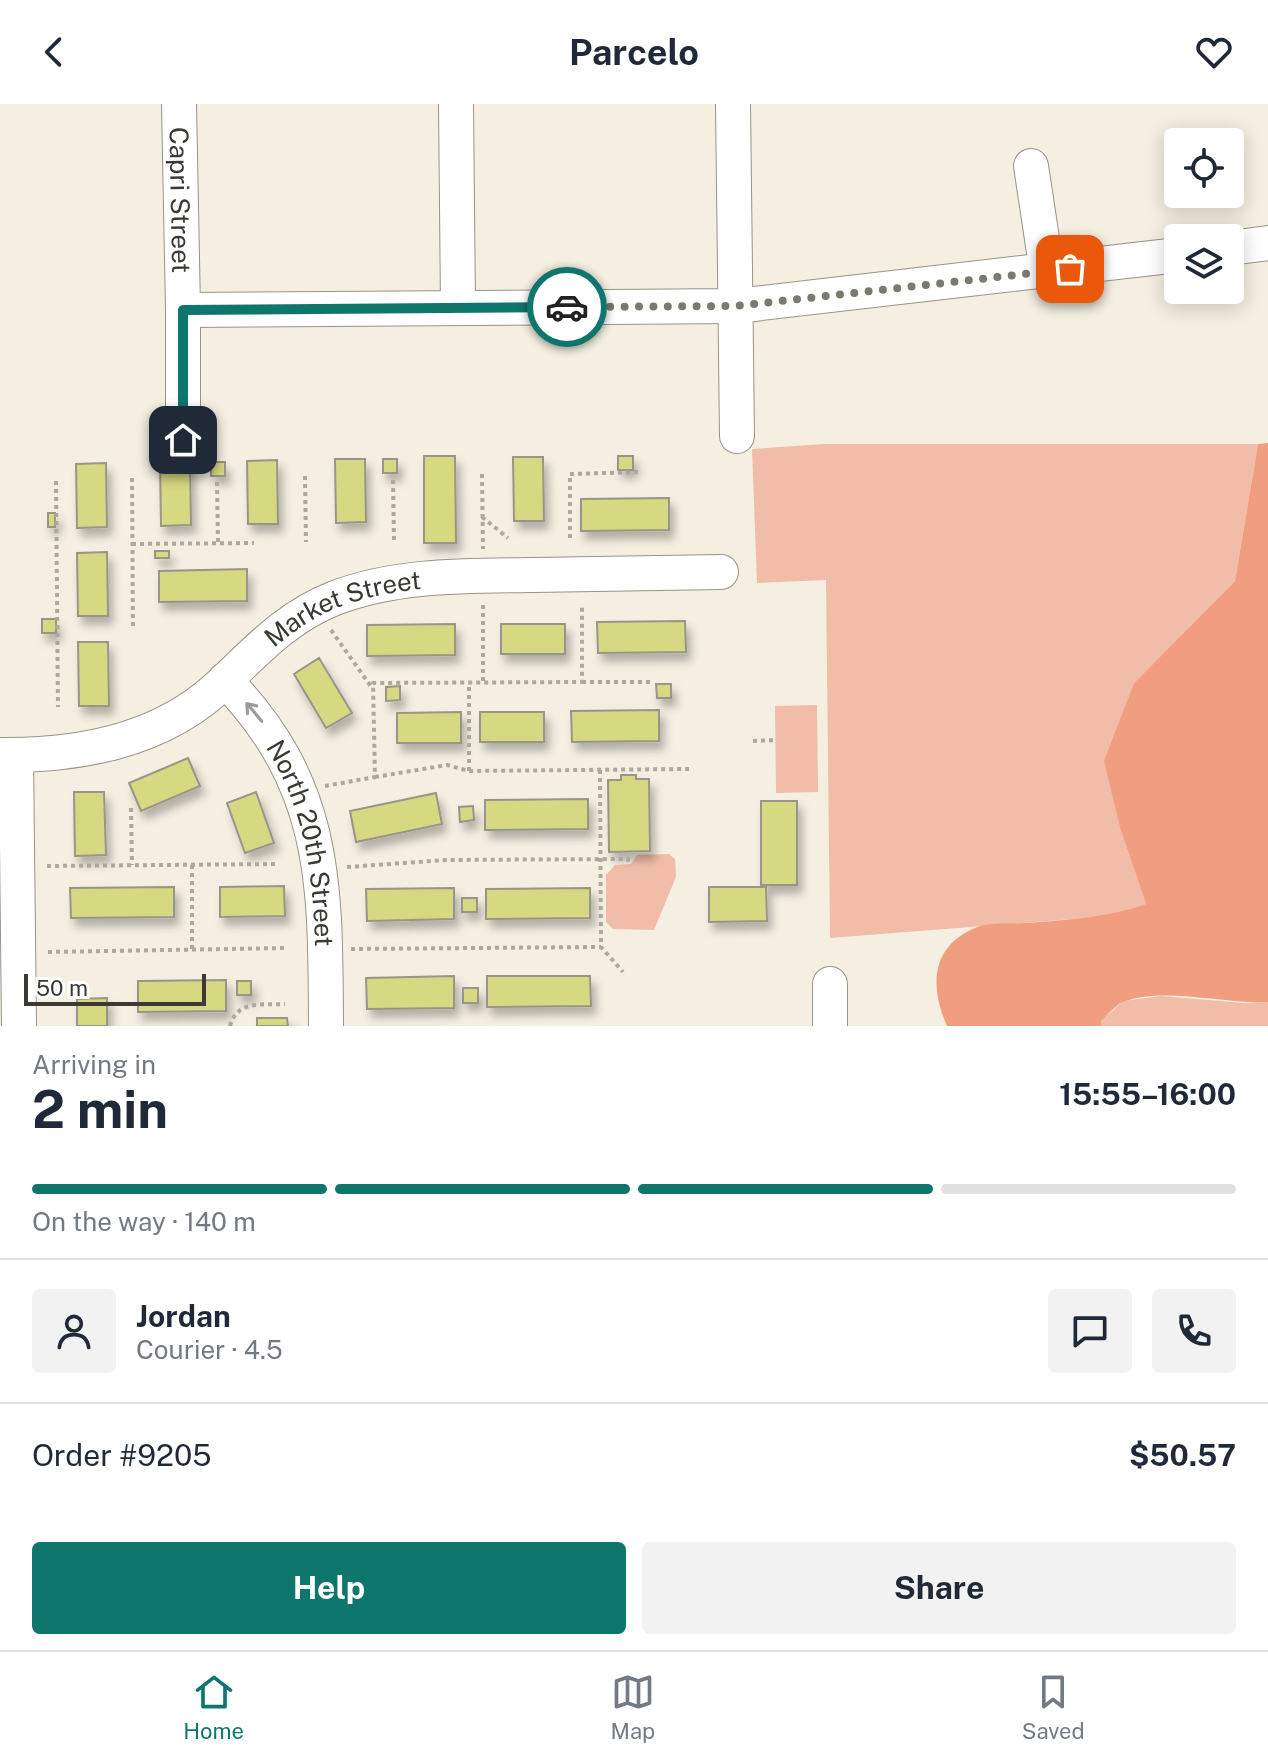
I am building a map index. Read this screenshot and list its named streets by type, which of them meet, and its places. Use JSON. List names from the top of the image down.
{
  "streets": {
    "street": ["Capri Street", "Market Street", "North 20th Street"]
  },
  "crossings": [
    ["Market Street", "North 20th Street"]
  ],
  "one_way": ["North 20th Street"],
  "scale_bar": "50 m",
  "page": {
    "header": "Parcelo",
    "scale": "50 m",
    "heading": ["2 min", "Arriving in", "15:55–16:00"],
    "panel": [
      "Jordan",
      "Courier · 4.5",
      "Order #9205",
      "$50.57"
    ],
    "bar": "On the way · 140 m",
    "buttons": ["Help", "Share"],
    "tabs": ["Home", "Map", "Saved"]
  }
}
